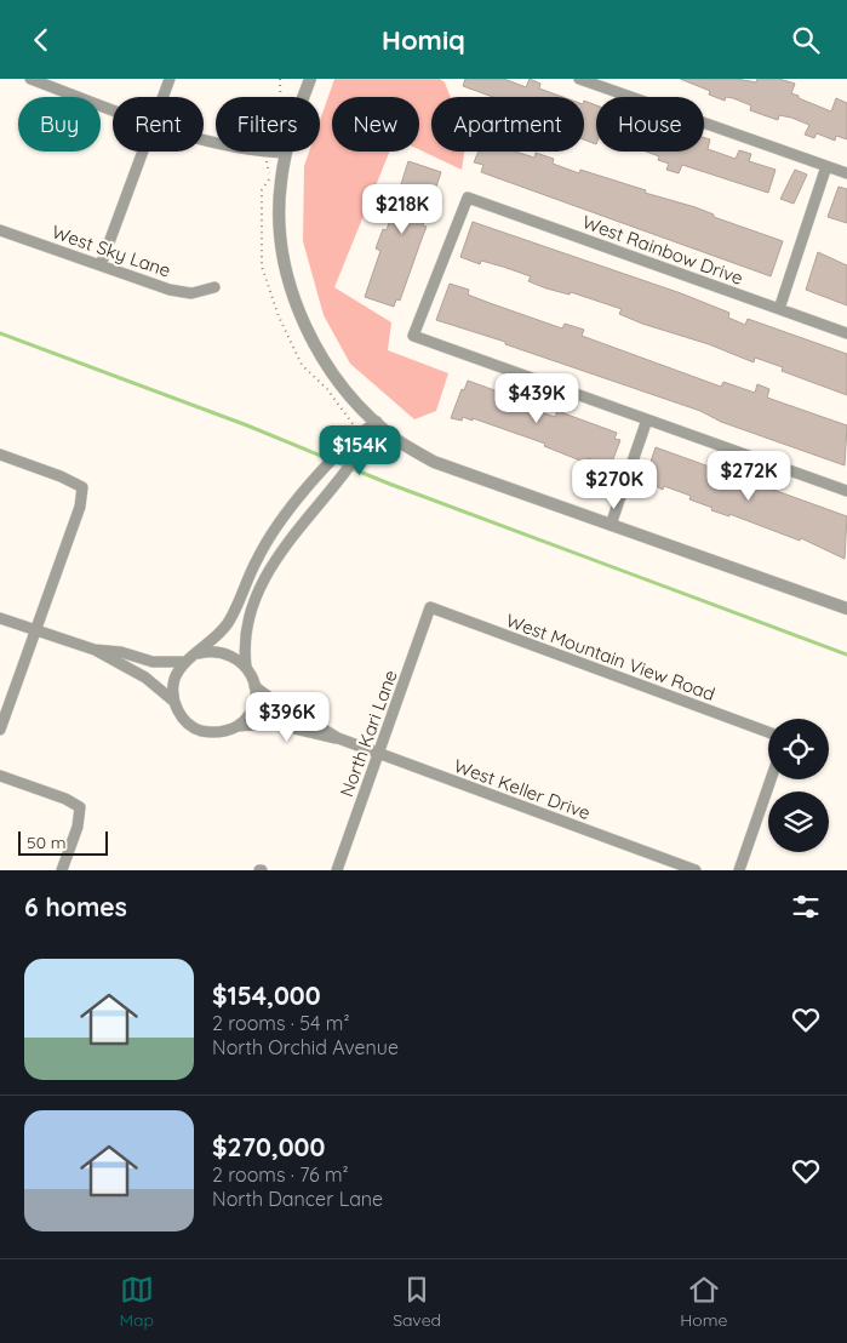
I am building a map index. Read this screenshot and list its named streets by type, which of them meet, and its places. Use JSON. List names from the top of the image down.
{
  "streets": {
    "street": [
      "West Rainbow Drive",
      "West Sky Lane",
      "West Mountain View Road",
      "North Kari Lane",
      "West Keller Drive"
    ]
  },
  "crossings": [
    ["West Mountain View Road", "North Kari Lane"],
    ["North Kari Lane", "West Keller Drive"]
  ],
  "scale_bar": "50 m",
  "page": {
    "header": "Homiq",
    "chip": [
      "Buy",
      "Rent",
      "Filters",
      "New",
      "Apartment",
      "House"
    ],
    "price": [
      "$218K",
      "$439K",
      "$154K",
      "$272K",
      "$270K",
      "$396K"
    ],
    "scale": "50 m",
    "heading": "6 homes",
    "list": [
      {
        "name": "$154,000",
        "note": "2 rooms · 54 m² · North Orchid Avenue"
      },
      {
        "name": "$270,000",
        "note": "2 rooms · 76 m² · North Dancer Lane"
      }
    ],
    "tabs": ["Map", "Saved", "Home"]
  }
}
